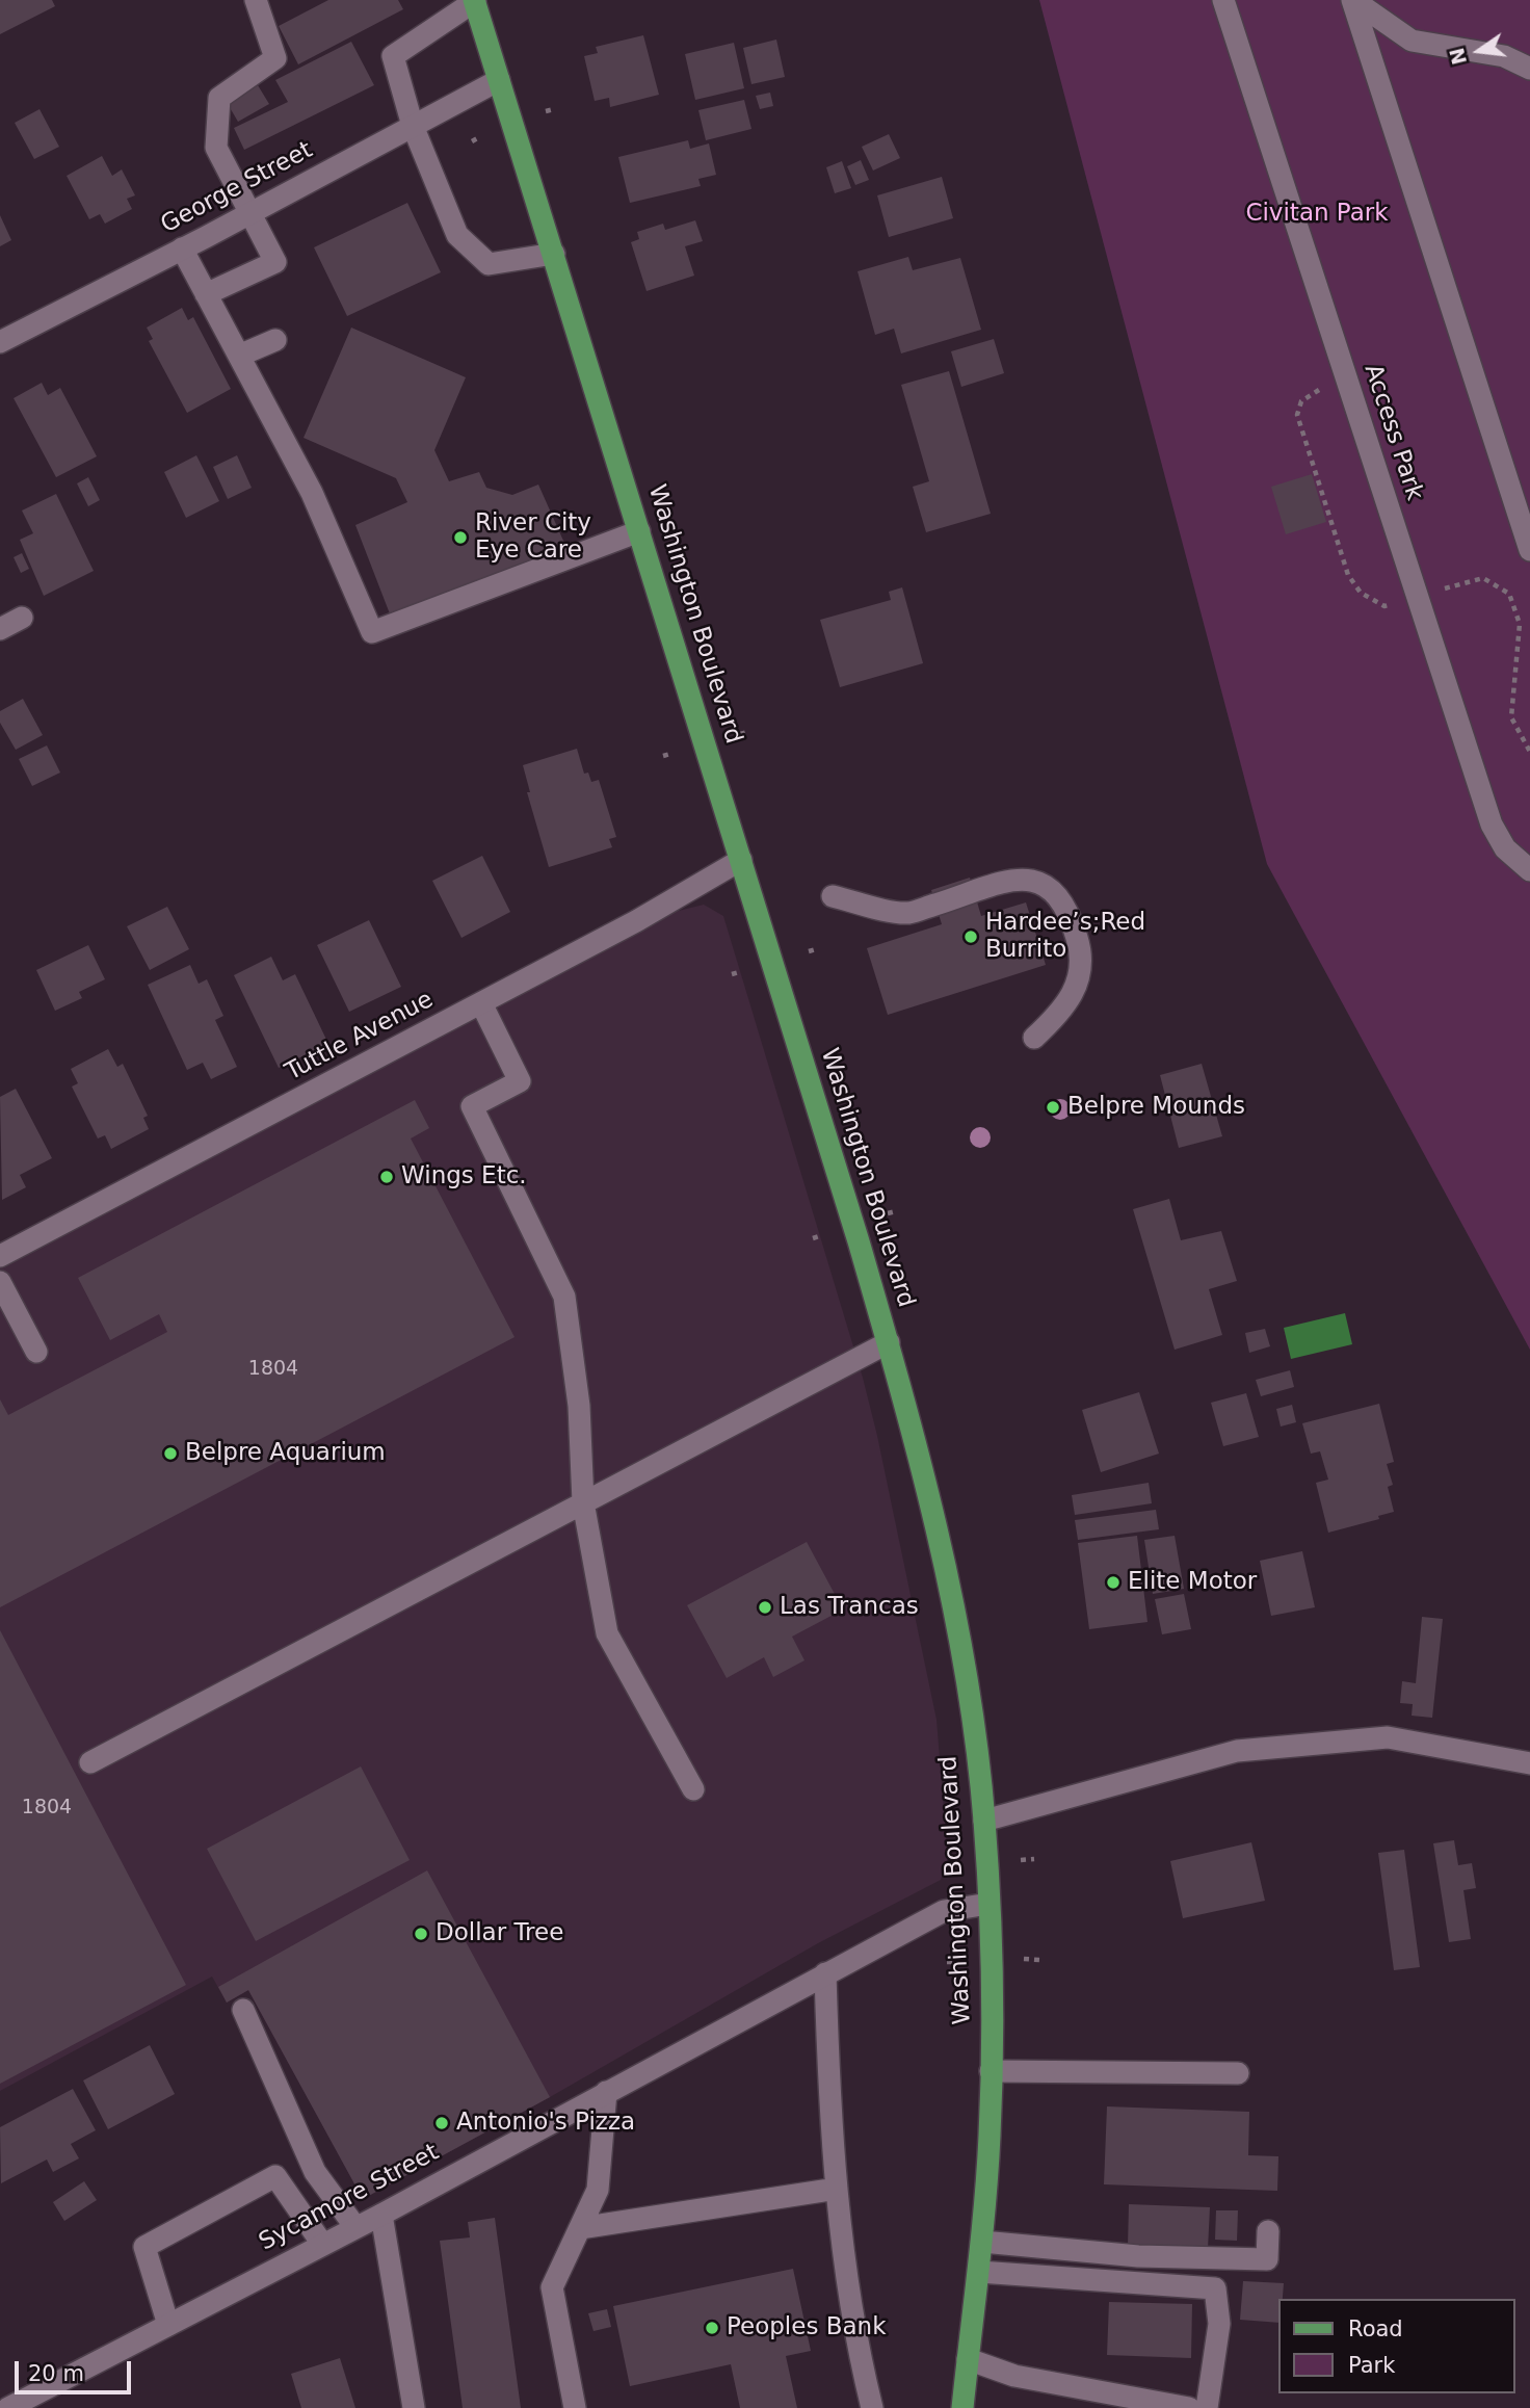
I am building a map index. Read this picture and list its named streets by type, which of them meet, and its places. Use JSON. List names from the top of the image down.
{
  "streets": {
    "main road": ["Washington Boulevard"],
    "street": [
      "George Street",
      "Access Park",
      "Tuttle Avenue",
      "Sycamore Street"
    ]
  },
  "crossings": [
    ["George Street", "Washington Boulevard"],
    ["Washington Boulevard", "Tuttle Avenue"],
    ["Washington Boulevard", "Sycamore Street"]
  ],
  "parks": ["Civitan Park"],
  "places": [
    "River City Eye Care",
    "Hardee’s;Red Burrito",
    "Belpre Mounds",
    "Wings Etc.",
    "Belpre Aquarium",
    "Elite Motor",
    "Las Trancas",
    "Dollar Tree",
    "Antonio's Pizza",
    "Peoples Bank"
  ],
  "house_numbers": ["1804", "1804"],
  "legend": ["Road", "Park"],
  "scale_bar": "20 m",
  "north": "left"
}
